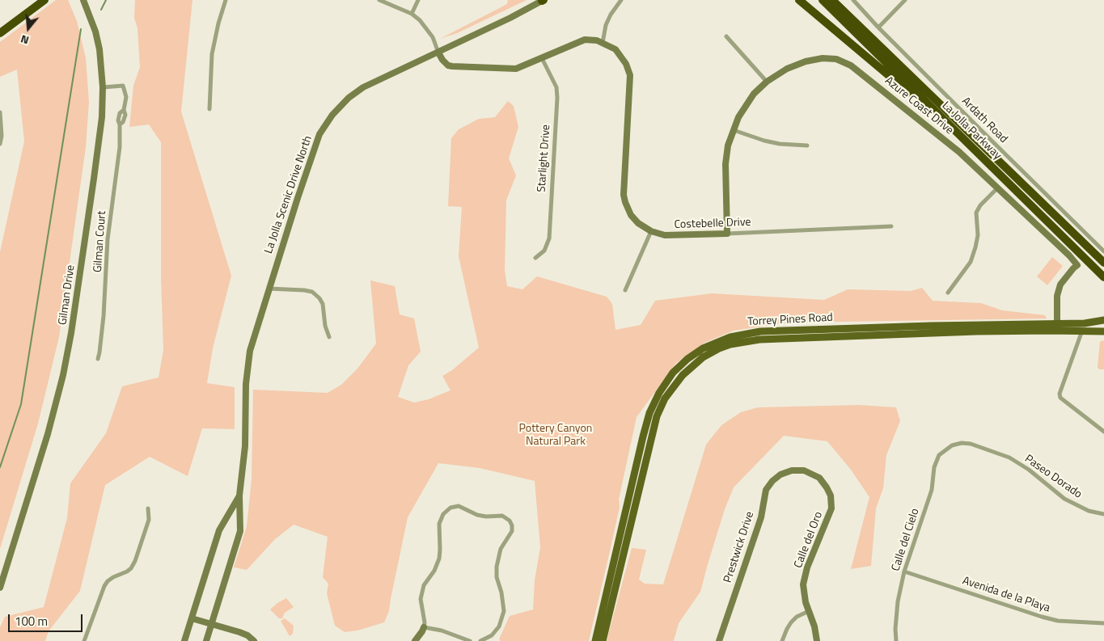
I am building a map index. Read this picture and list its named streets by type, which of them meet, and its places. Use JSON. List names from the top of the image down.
{
  "streets": {
    "highway": ["La Jolla Parkway"],
    "main road": ["Torrey Pines Road"],
    "street": [
      "Azure Coast Drive",
      "Ardath Road",
      "Starlight Drive",
      "La Jolla Scenic Drive North",
      "Costebelle Drive",
      "Gilman Court",
      "Gilman Drive",
      "Paseo Dorado",
      "Calle del Oro",
      "Calle del Cielo",
      "Prestwick Drive",
      "Avenida de la Playa"
    ]
  },
  "crossings": [
    ["Azure Coast Drive", "Torrey Pines Road"],
    ["Gilman Court", "Gilman Drive"],
    ["Paseo Dorado", "Calle del Cielo"],
    ["Calle del Oro", "Prestwick Drive"],
    ["Calle del Cielo", "Avenida de la Playa"]
  ],
  "parks": ["Pottery Canyon Natural Park"],
  "scale_bar": "100 m",
  "north": "bottom"
}
